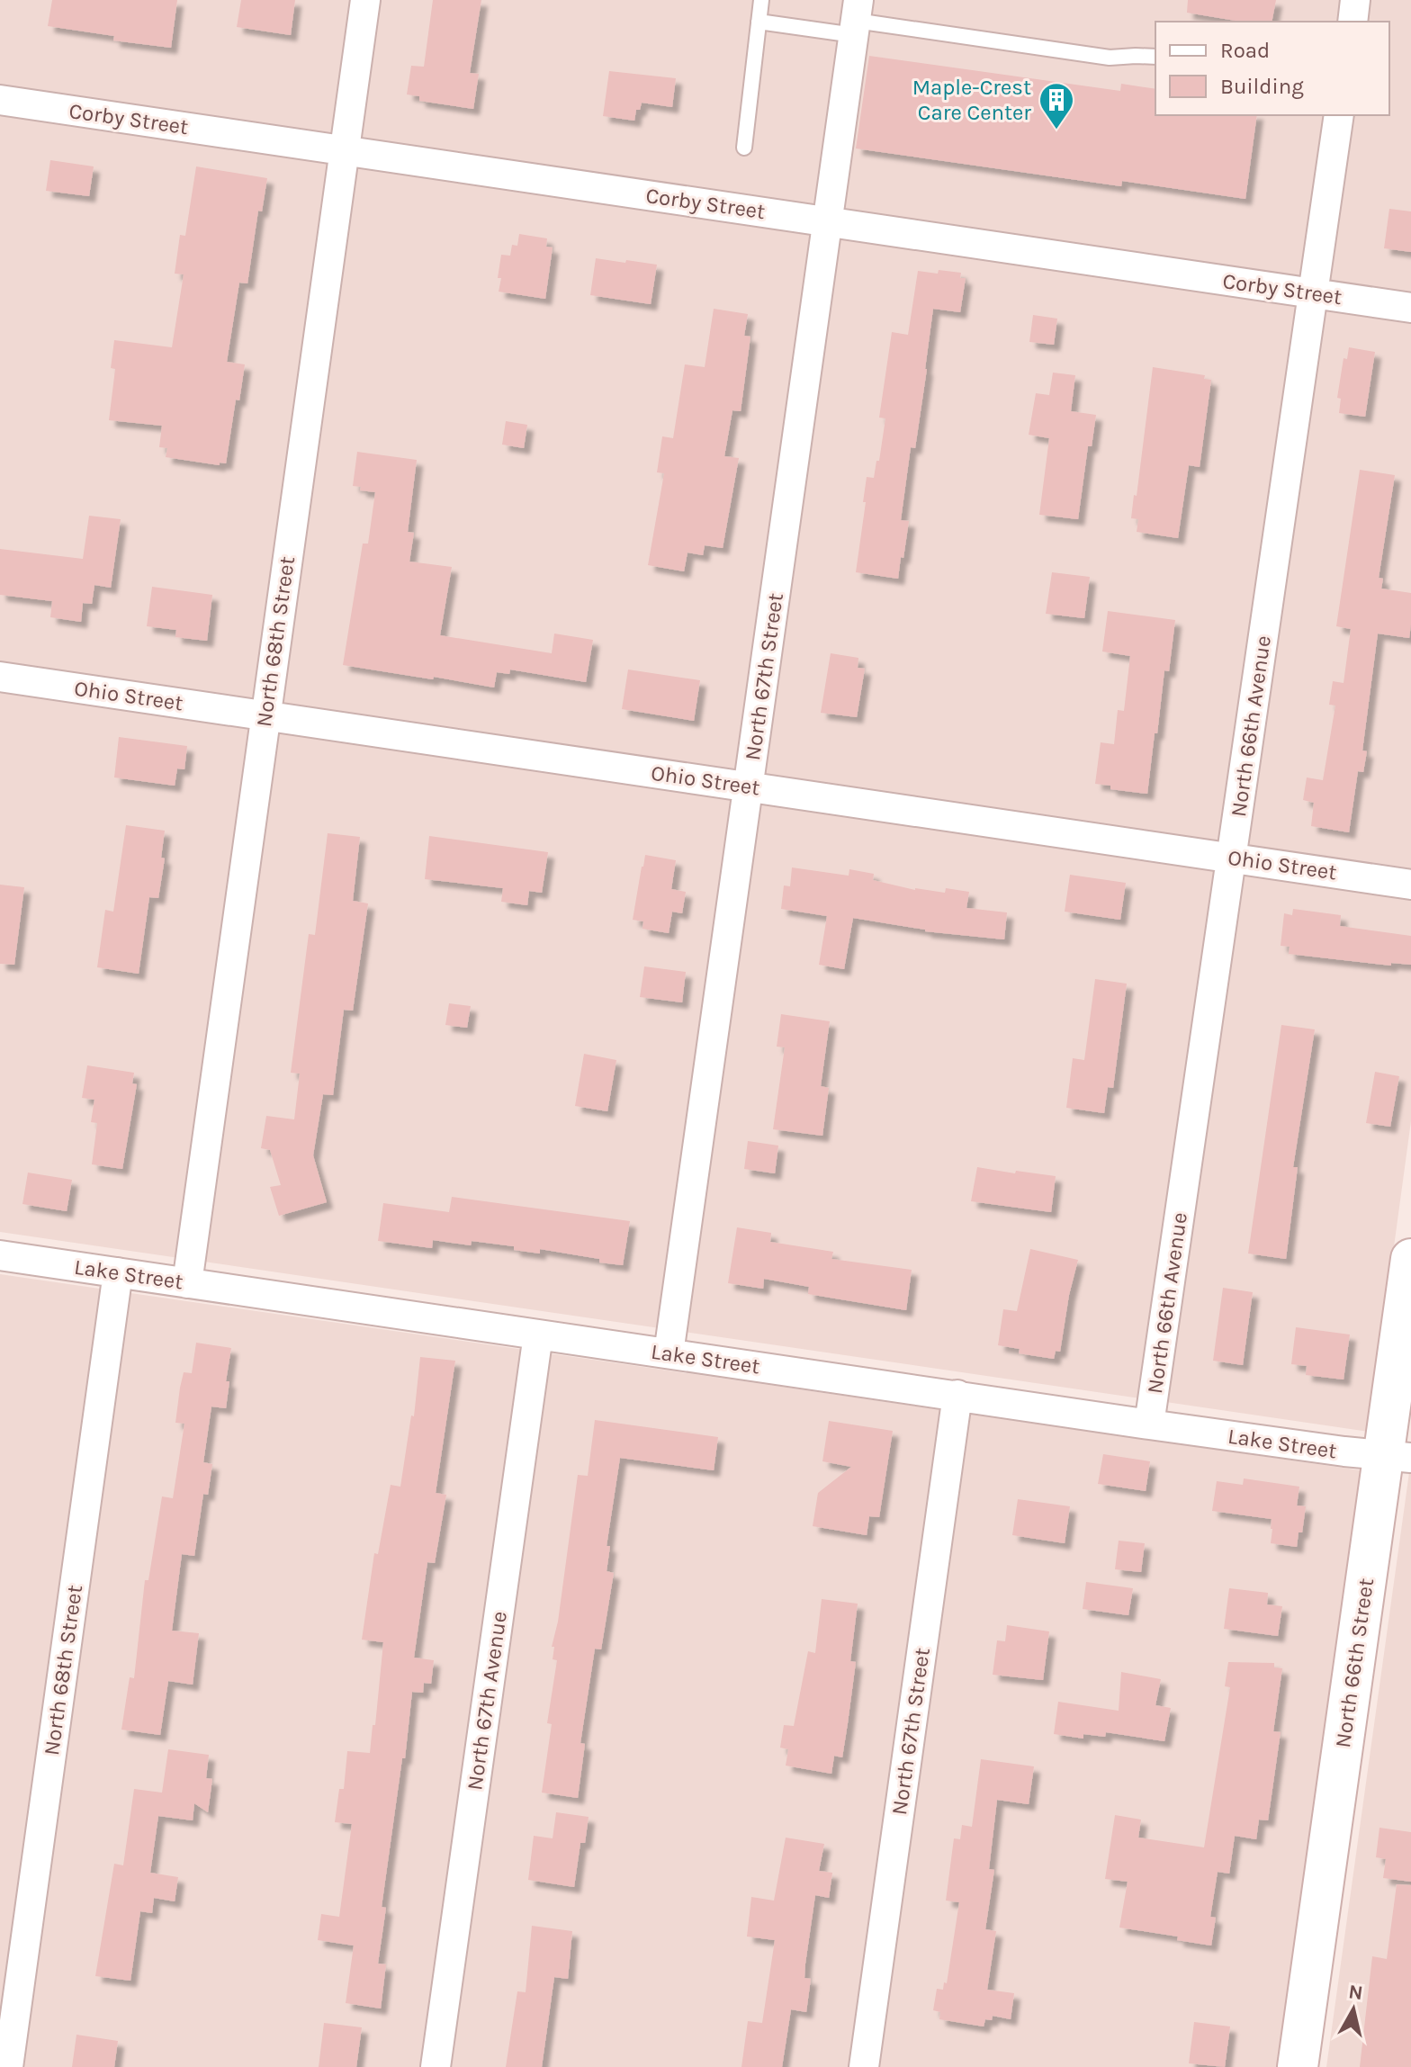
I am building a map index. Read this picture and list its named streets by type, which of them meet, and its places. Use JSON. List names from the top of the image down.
{
  "streets": {
    "street": [
      "Corby Street",
      "North 68th Street",
      "North 67th Street",
      "Ohio Street",
      "North 66th Avenue",
      "Lake Street",
      "North 66th Street",
      "North 67th Avenue"
    ]
  },
  "crossings": [
    ["Corby Street", "North 68th Street"],
    ["Corby Street", "North 67th Street"],
    ["Corby Street", "North 66th Avenue"],
    ["North 68th Street", "Ohio Street"],
    ["North 68th Street", "Lake Street"],
    ["North 67th Street", "Ohio Street"],
    ["North 67th Street", "Lake Street"],
    ["Ohio Street", "North 66th Avenue"],
    ["North 66th Avenue", "Lake Street"],
    ["Lake Street", "North 66th Street"],
    ["Lake Street", "North 67th Avenue"]
  ],
  "places": {
    "building": ["Maple-Crest Care Center"]
  },
  "legend": ["Road", "Building"],
  "north": "top"
}
